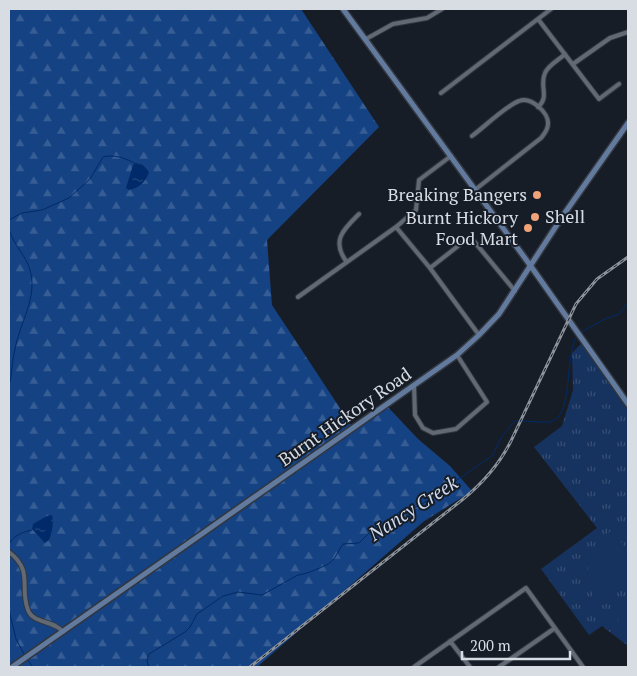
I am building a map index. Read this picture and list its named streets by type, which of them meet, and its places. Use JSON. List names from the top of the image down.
{
  "streets": {
    "main road": ["Burnt Hickory Road"]
  },
  "water": ["Nancy Creek"],
  "places": ["Breaking Bangers", "Shell", "Burnt Hickory Food Mart"],
  "scale_bar": "200 m"
}
